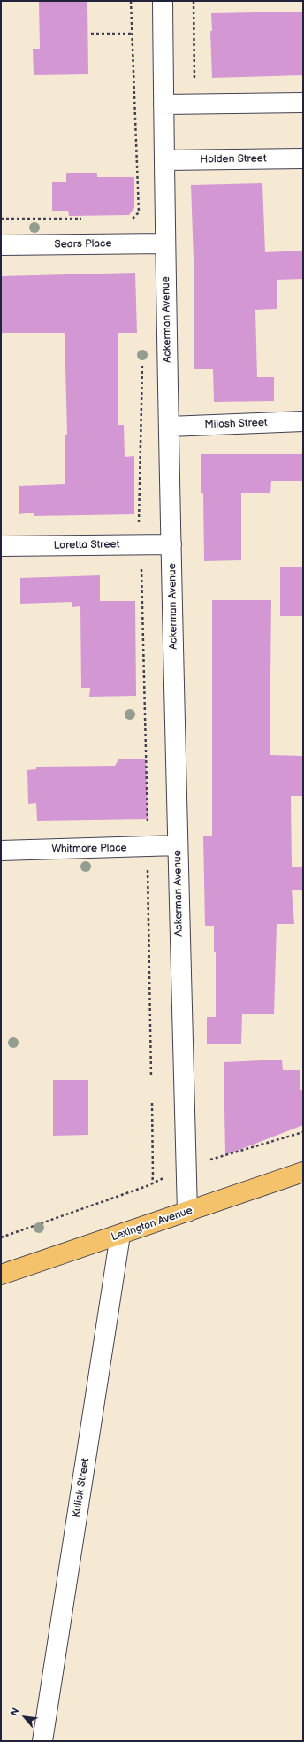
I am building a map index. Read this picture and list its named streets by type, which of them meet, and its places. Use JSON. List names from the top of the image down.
{
  "streets": {
    "main road": ["Lexington Avenue"],
    "street": [
      "Holden Street",
      "Sears Place",
      "Ackerman Avenue",
      "Milosh Street",
      "Loretta Street",
      "Whitmore Place",
      "Kulick Street"
    ]
  },
  "crossings": [
    ["Holden Street", "Ackerman Avenue"],
    ["Sears Place", "Ackerman Avenue"],
    ["Ackerman Avenue", "Milosh Street"],
    ["Ackerman Avenue", "Loretta Street"],
    ["Ackerman Avenue", "Whitmore Place"],
    ["Ackerman Avenue", "Lexington Avenue"],
    ["Lexington Avenue", "Kulick Street"]
  ],
  "north": "top left"
}
